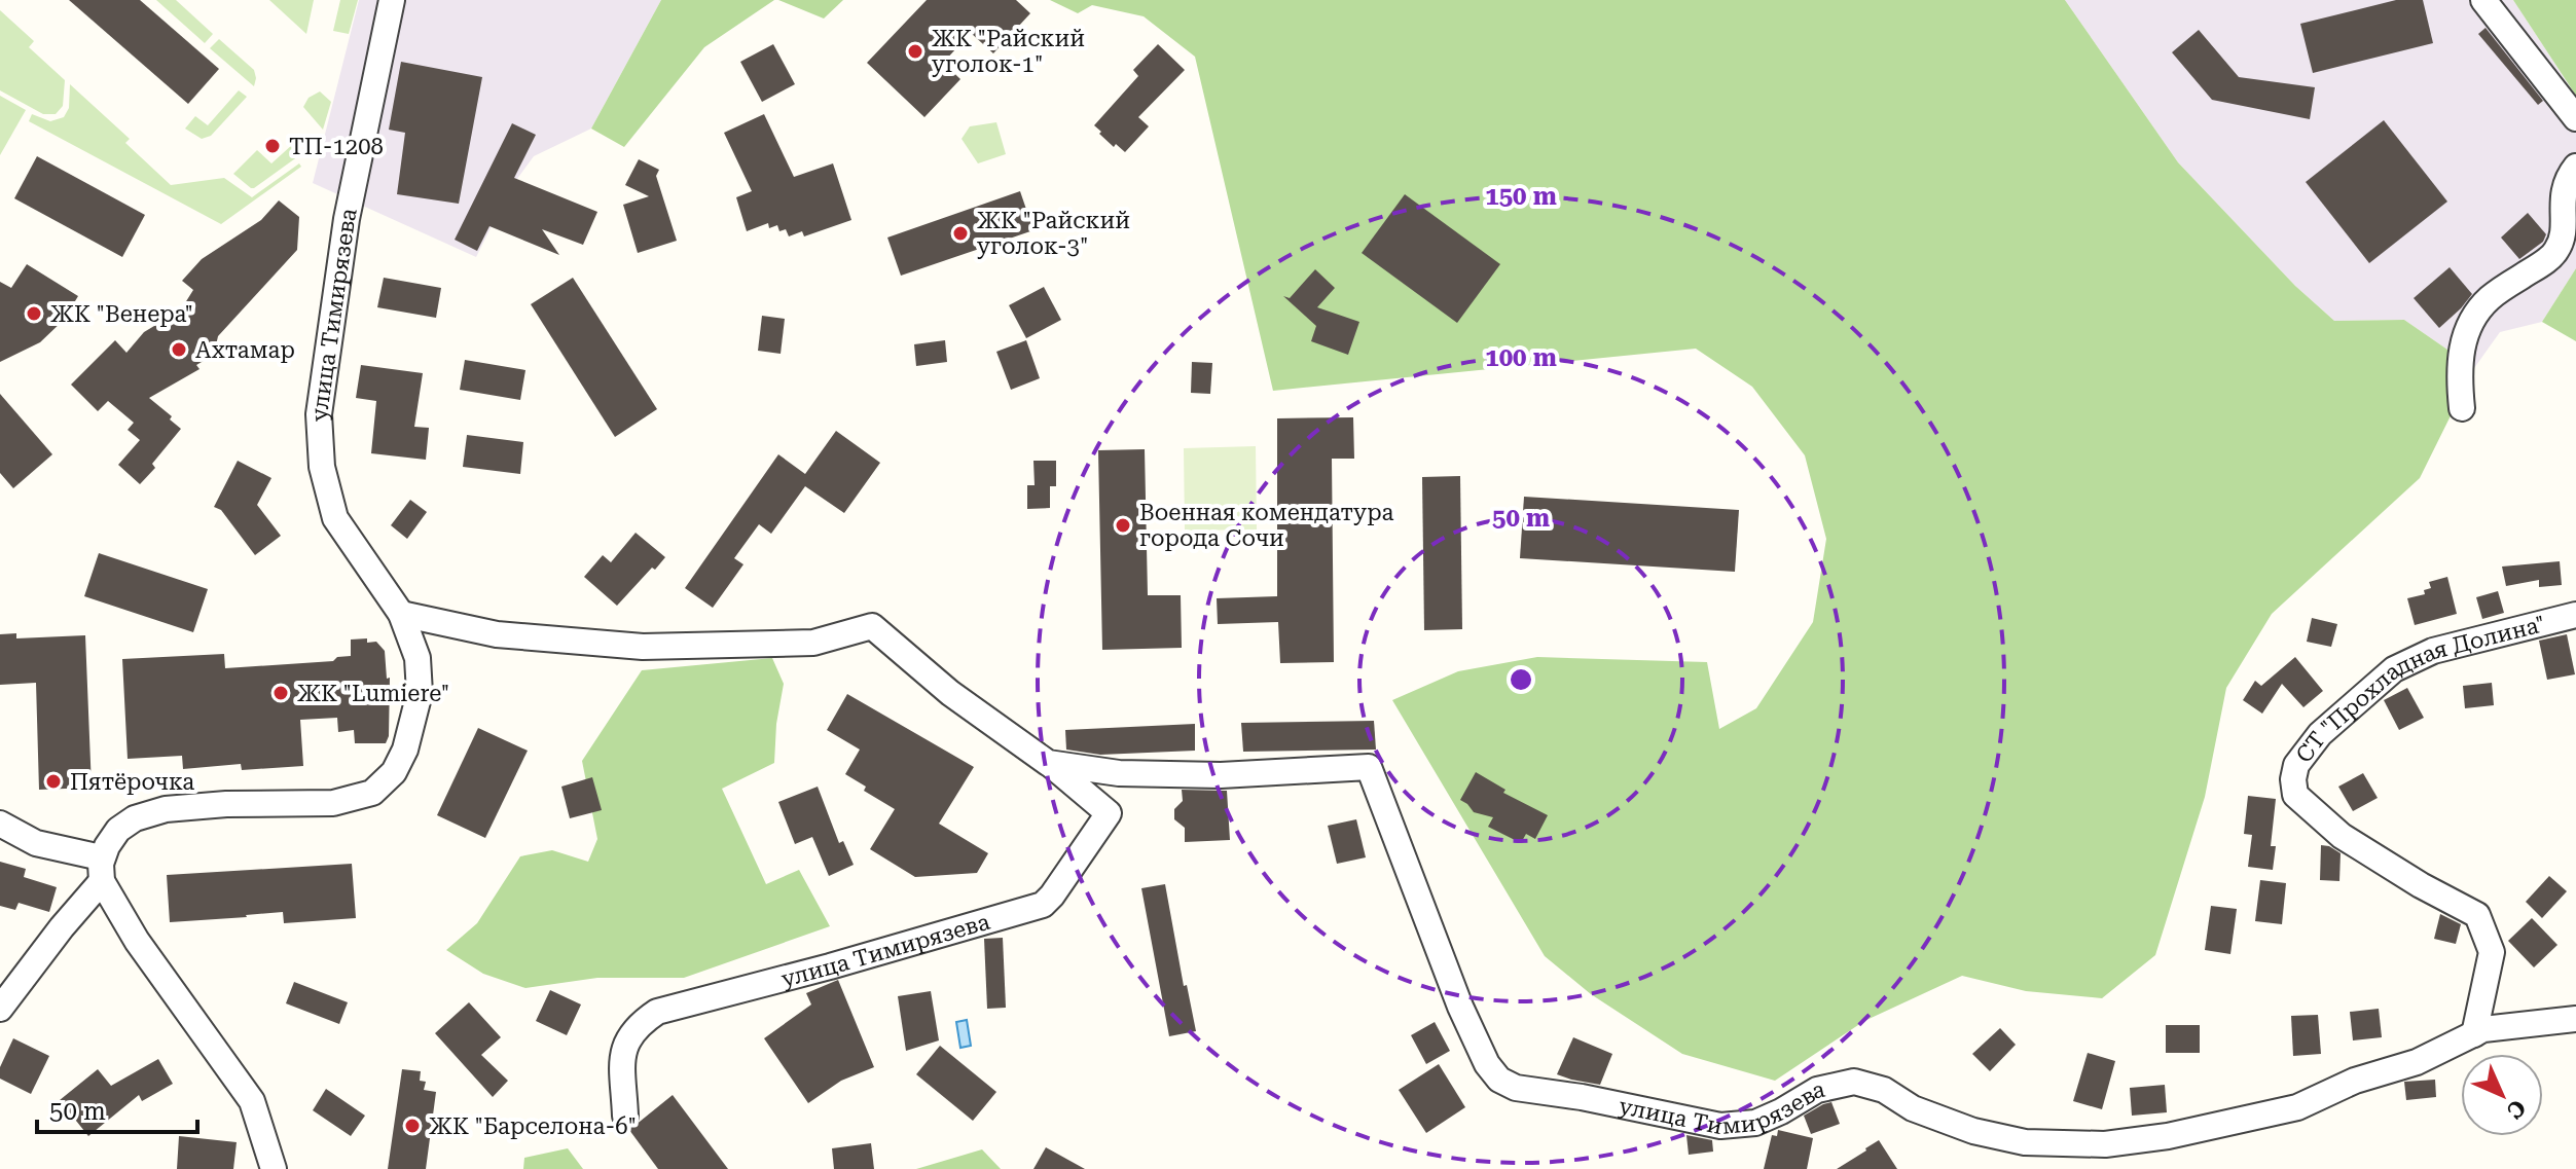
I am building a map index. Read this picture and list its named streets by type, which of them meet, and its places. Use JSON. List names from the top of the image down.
{
  "streets": {
    "street": ["улица Тимирязева", "СТ \"Прохладная Долина\""]
  },
  "crossings": [
    ["улица Тимирязева", "СТ \"Прохладная Долина\""]
  ],
  "places": [
    "ЖК \"Райский уголок-1\"",
    "ТП-1208",
    "ЖК \"Райский уголок-3\"",
    "ЖК \"Венера\"",
    "Ахтамар",
    "Военная комендатура города Сочи",
    "ЖК \"Lumiere\"",
    "Пятёрочка",
    "ЖК \"Барселона-6\""
  ],
  "scale_bar": "50 m",
  "north": "bottom right",
  "rings": ["150 m", "100 m", "50 m"]
}
